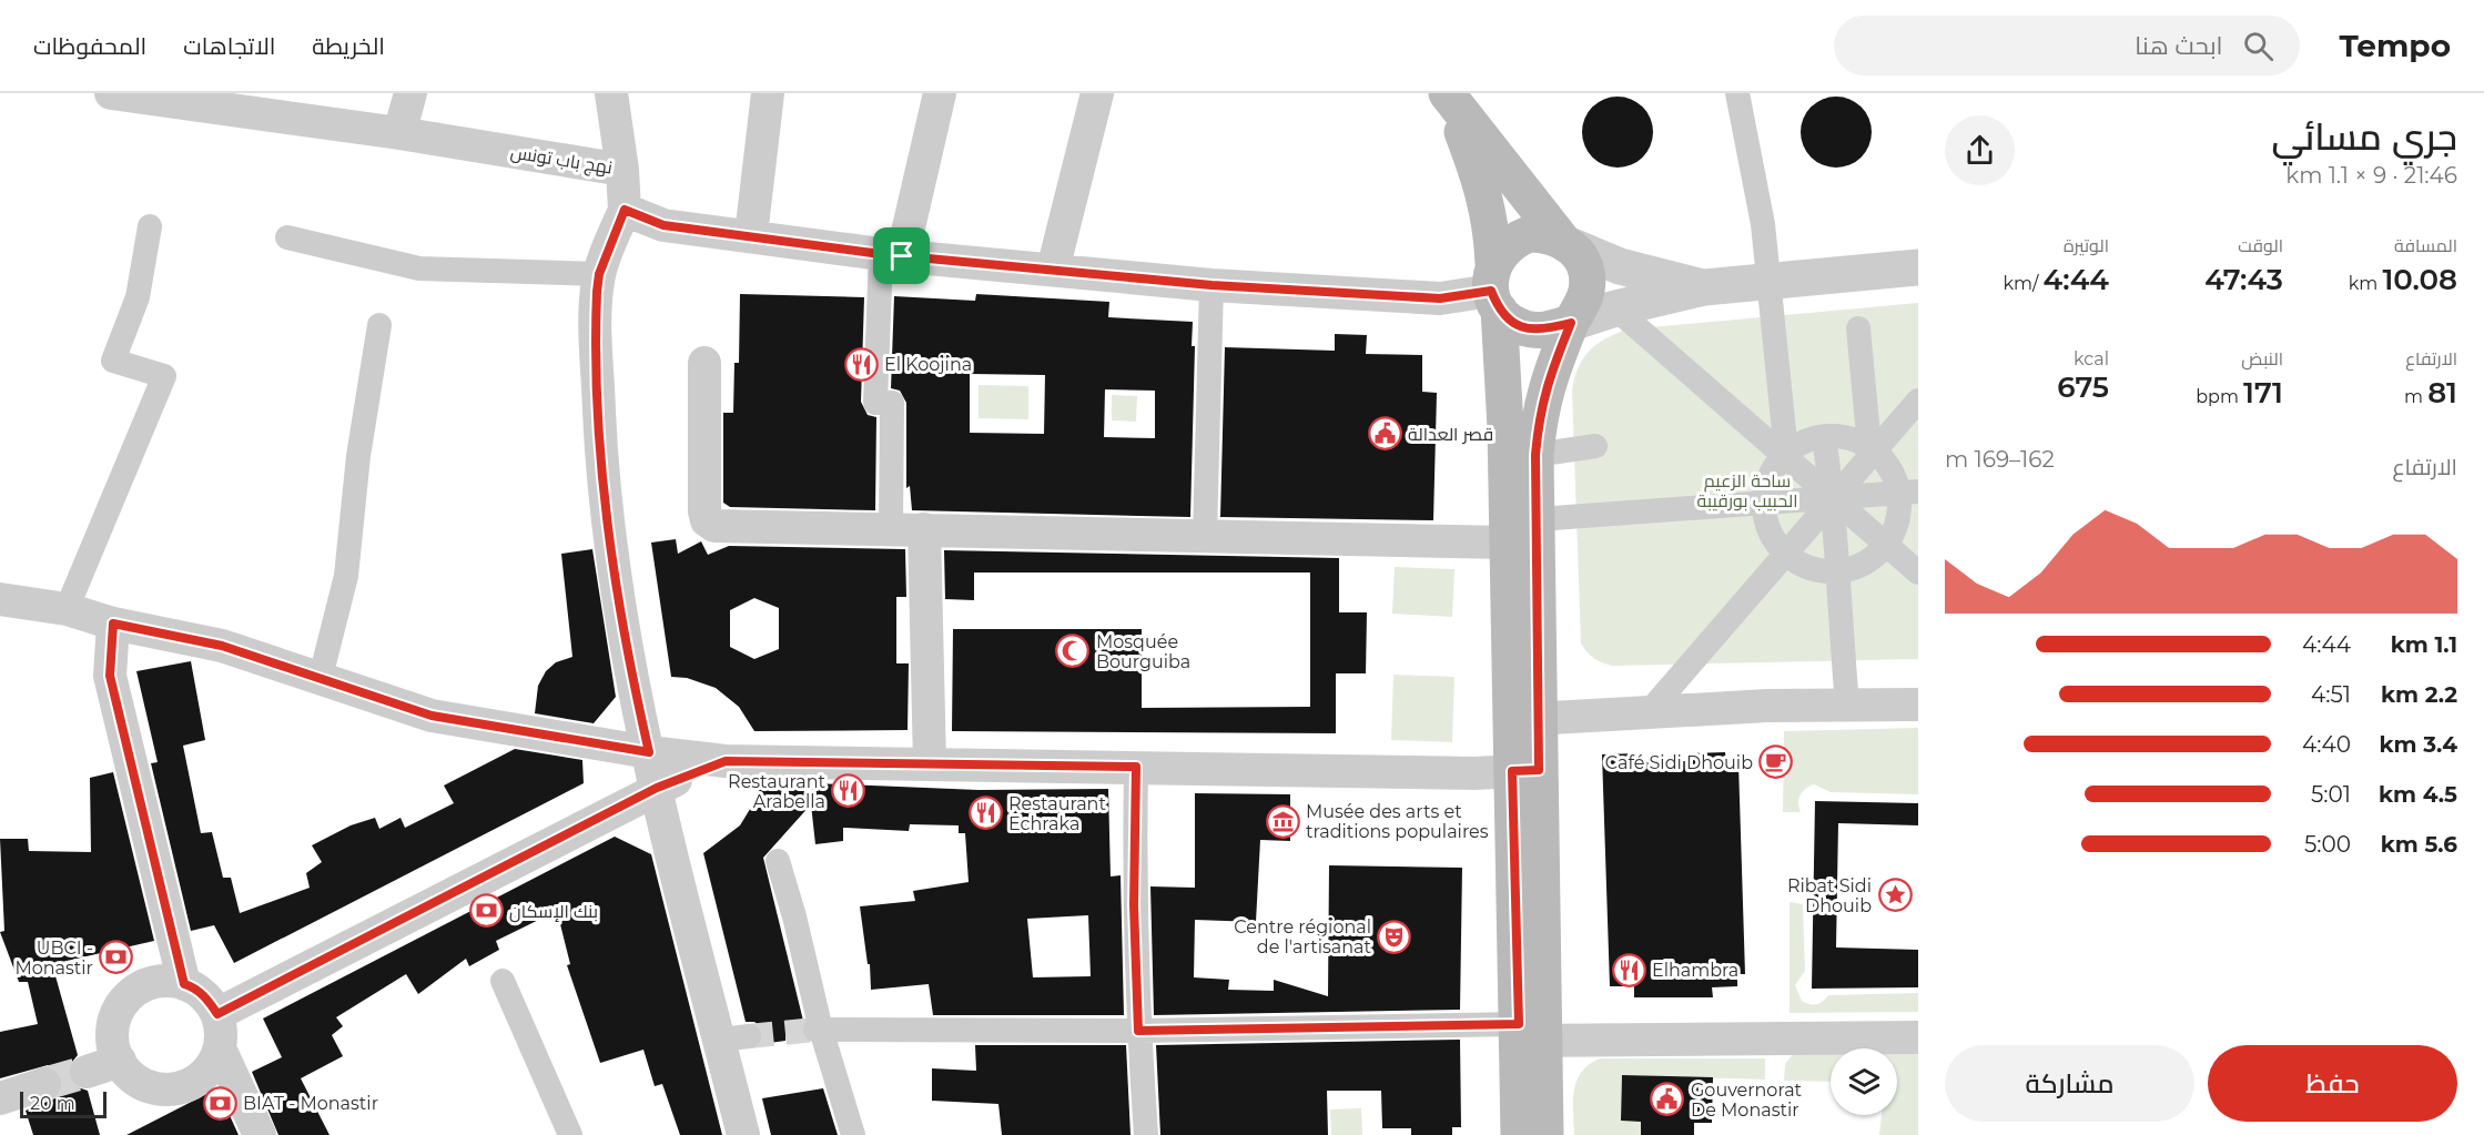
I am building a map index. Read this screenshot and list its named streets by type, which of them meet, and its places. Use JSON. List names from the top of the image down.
{
  "streets": {
    "street": ["نهج باب تونس"]
  },
  "parks": ["ساحة الزعيم الحبيب بورقيبة"],
  "places": {
    "restaurant": [
      "El Koojina",
      "Restaurant Arabella",
      "Restaurant Echraka",
      "Elhambra"
    ],
    "public building": ["قصر العدالة", "Gouvernorat De Monastir"],
    "mosque": ["Mosquée Bourguiba"],
    "cafe": ["Café Sidi Dhouib"],
    "museum": ["Musée des arts et traditions populaires"],
    "place": ["Ribat Sidi Dhouib"],
    "bank": ["بنك الإسكان", "UBCI - Monastir", "BIAT - Monastir"],
    "theatre": ["Centre régional de l'artisanat"]
  },
  "scale_bar": "20 m",
  "page": {
    "header": "Tempo",
    "search": "ابحث هنا",
    "nav": ["الخريطة", "الاتجاهات", "المحفوظات"],
    "heading": ["جري مسائي", "21:46 · 9 × 1.1 km"],
    "stats": [
      ["المسافة", "10.08 km"],
      ["الوقت", "47:43"],
      ["الوتيرة", "4:44 /km"],
      ["الارتفاع", "81 m"],
      ["النبض", "171 bpm"],
      ["kcal", "675"]
    ],
    "chart": ["الارتفاع", "162–169 m"],
    "list": [
      {
        "name": "1.1 km",
        "note": "4:44"
      },
      {
        "name": "2.2 km",
        "note": "4:51"
      },
      {
        "name": "3.4 km",
        "note": "4:40"
      },
      {
        "name": "4.5 km",
        "note": "5:01"
      },
      {
        "name": "5.6 km",
        "note": "5:00"
      }
    ],
    "buttons": ["حفظ", "مشاركة"],
    "scale": "20 m"
  }
}
